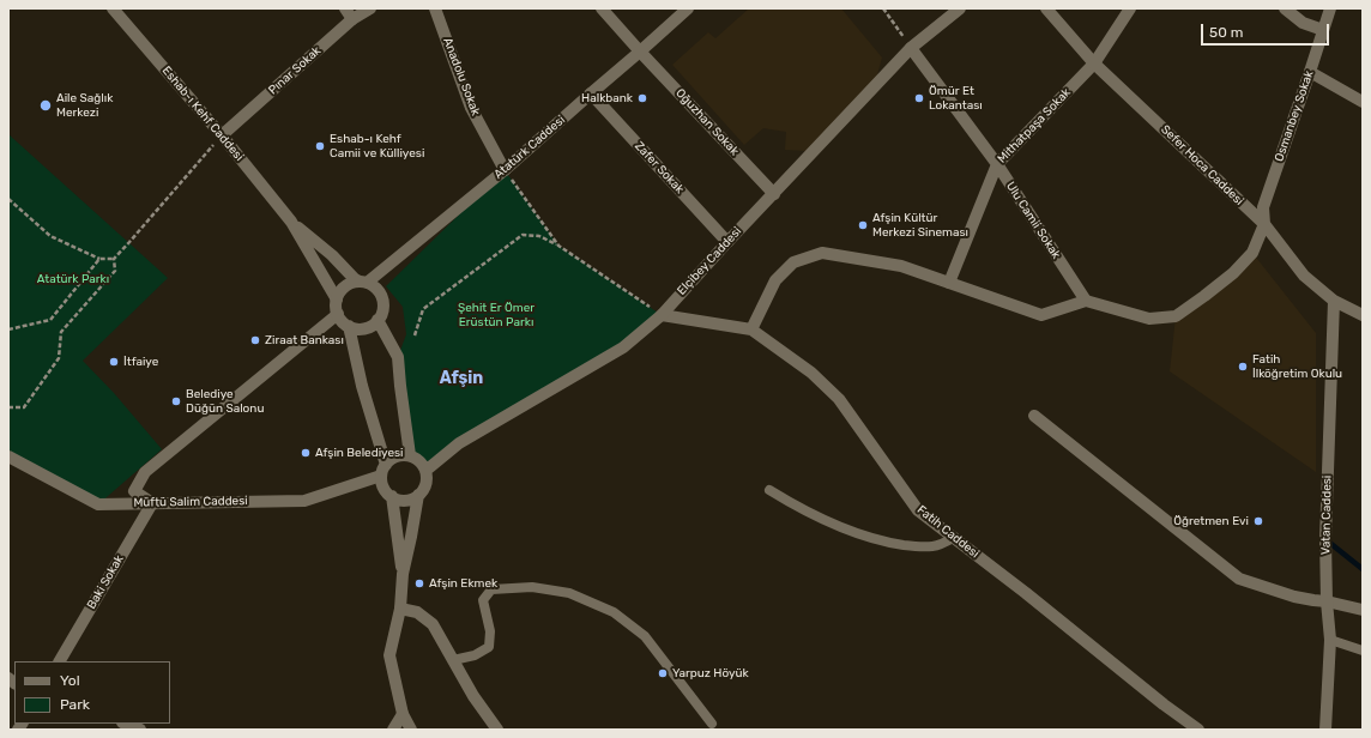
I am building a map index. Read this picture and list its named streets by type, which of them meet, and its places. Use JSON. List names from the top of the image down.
{
  "streets": {
    "street": [
      "Pınar Sokak",
      "Anadolu Sokak",
      "Eshab-ı Kehf Caddesi",
      "Osmanbey Sokak",
      "Oğuzhan Sokak",
      "Mithatpaşa Sokak",
      "Atatürk Caddesi",
      "Sefer Hoca Caddesi",
      "Zafer Sokak",
      "Ulu Camii Sokak",
      "Elçibey Caddesi",
      "Müftü Salim Caddesi",
      "Vatan Caddesi",
      "Fatih Caddesi",
      "Baki Sokak"
    ]
  },
  "crossings": [
    ["Pınar Sokak", "Eshab-ı Kehf Caddesi"],
    ["Anadolu Sokak", "Atatürk Caddesi"],
    ["Osmanbey Sokak", "Sefer Hoca Caddesi"],
    ["Osmanbey Sokak", "Ulu Camii Sokak"],
    ["Oğuzhan Sokak", "Atatürk Caddesi"],
    ["Oğuzhan Sokak", "Elçibey Caddesi"],
    ["Mithatpaşa Sokak", "Sefer Hoca Caddesi"],
    ["Mithatpaşa Sokak", "Ulu Camii Sokak"],
    ["Atatürk Caddesi", "Zafer Sokak"],
    ["Sefer Hoca Caddesi", "Vatan Caddesi"],
    ["Zafer Sokak", "Elçibey Caddesi"],
    ["Ulu Camii Sokak", "Elçibey Caddesi"],
    ["Elçibey Caddesi", "Müftü Salim Caddesi"],
    ["Elçibey Caddesi", "Fatih Caddesi"],
    ["Müftü Salim Caddesi", "Baki Sokak"]
  ],
  "districts": ["Afşin"],
  "parks": ["Atatürk Parkı", "Şehit Er Ömer Erüstün Parkı"],
  "places": [
    "Halkbank",
    "Ömür Et Lokantası",
    "Aile Sağlık Merkezi",
    "Eshab-ı Kehf Camii ve Külliyesi",
    "Afşin Kültür Merkezi Sineması",
    "Ziraat Bankası",
    "İtfaiye",
    "Fatih İlköğretim Okulu",
    "Belediye Düğün Salonu",
    "Afşin Belediyesi",
    "Öğretmen Evi",
    "Afşin Ekmek",
    "Yarpuz Höyük"
  ],
  "legend": ["Yol", "Park"],
  "scale_bar": "50 m"
}
